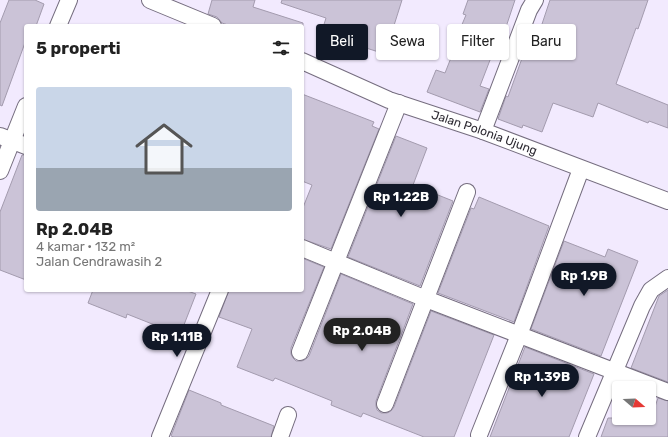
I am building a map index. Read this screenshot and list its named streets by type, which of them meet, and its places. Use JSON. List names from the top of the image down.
{
  "streets": {
    "street": ["Jalan Polonia Ujung"]
  },
  "north": "right",
  "page": {
    "chip": [
      "Beli",
      "Sewa",
      "Filter",
      "Baru"
    ],
    "heading": "5 properti",
    "list": [
      {
        "name": "Rp 2.04B",
        "note": "4 kamar · 132 m² · Jalan Cendrawasih 2"
      }
    ],
    "price": [
      "Rp 1.22B",
      "Rp 1.9B",
      "Rp 2.04B",
      "Rp 1.11B",
      "Rp 1.39B"
    ]
  }
}
